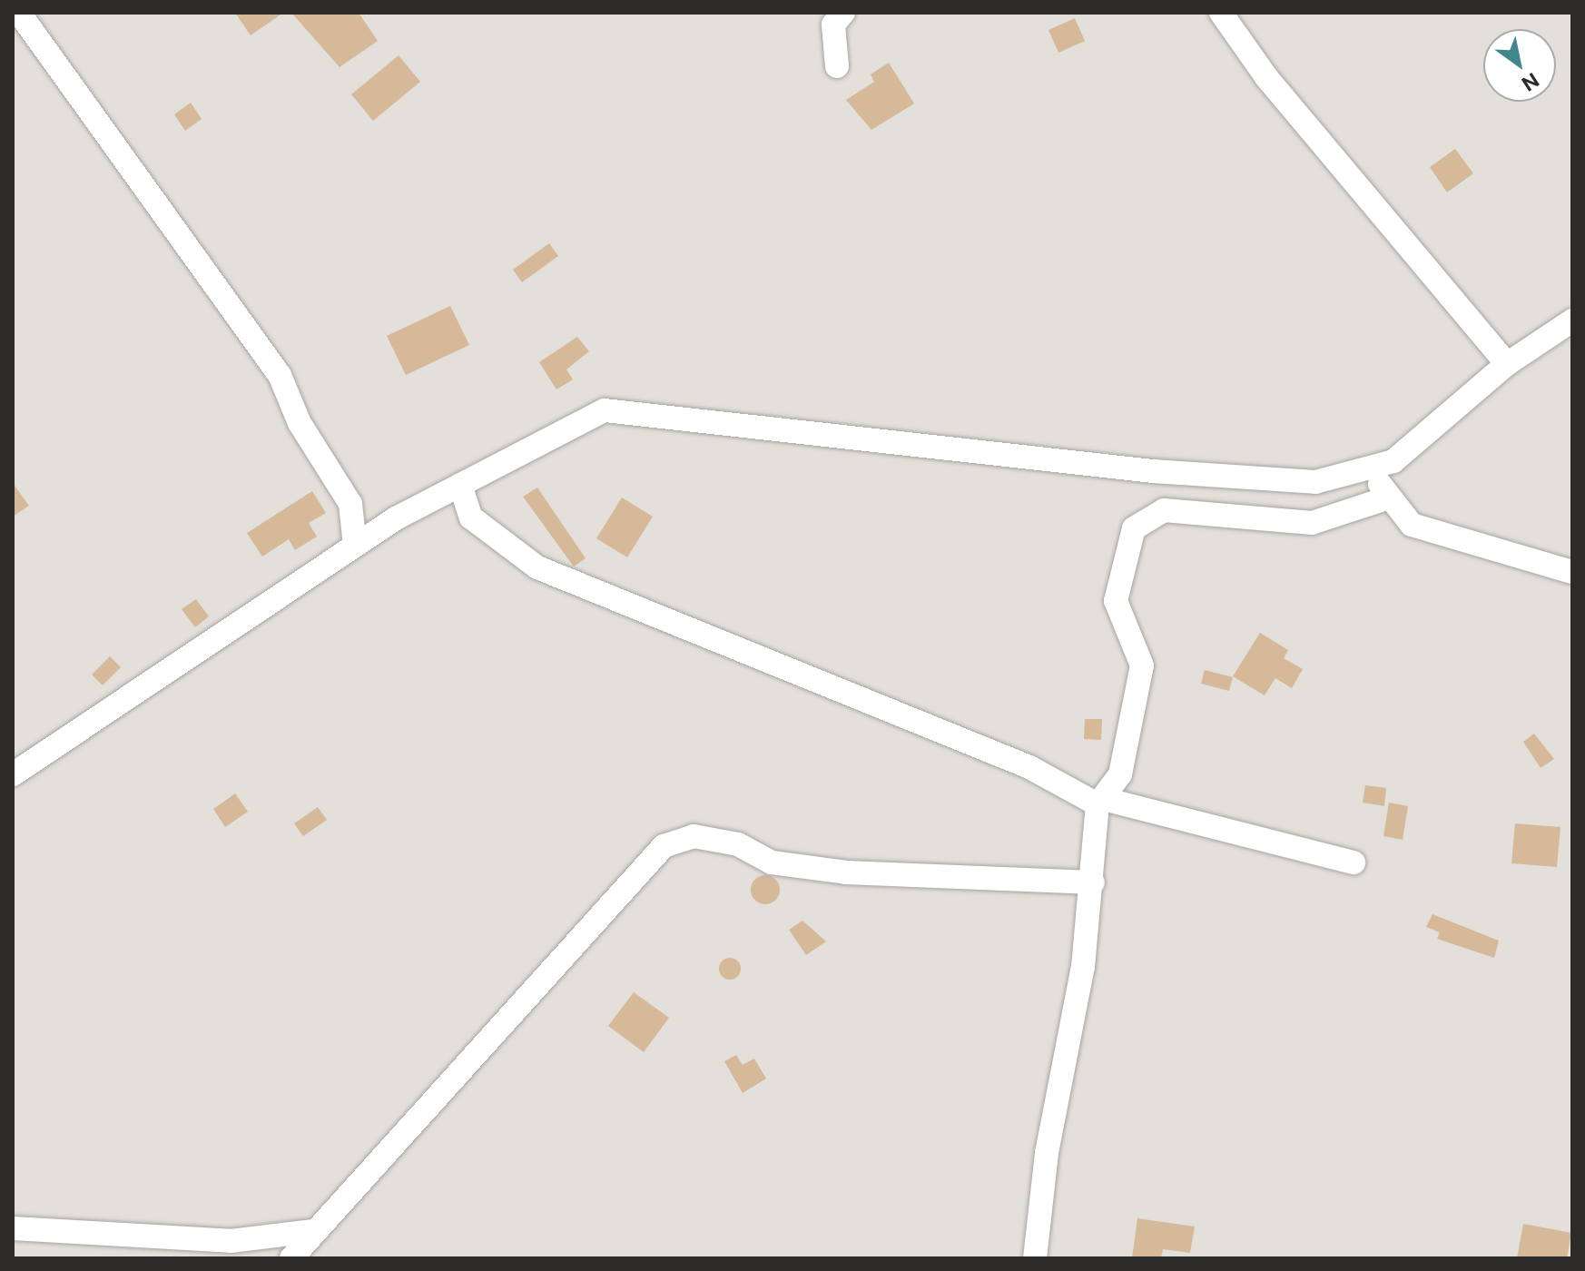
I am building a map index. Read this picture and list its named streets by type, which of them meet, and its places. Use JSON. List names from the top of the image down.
{
  "north": "bottom right"
}
